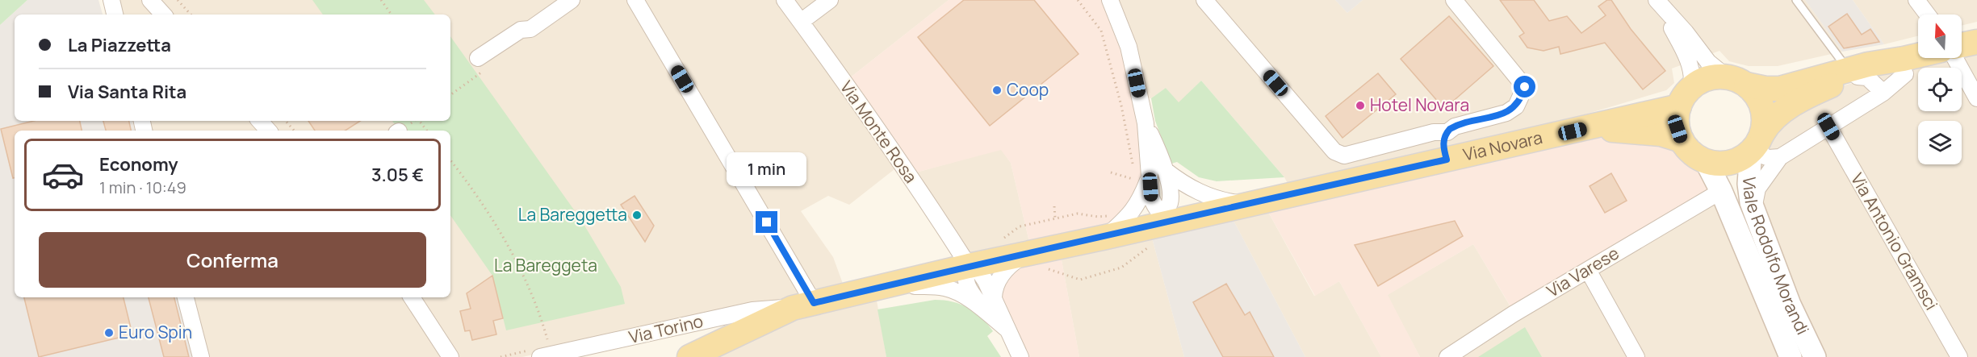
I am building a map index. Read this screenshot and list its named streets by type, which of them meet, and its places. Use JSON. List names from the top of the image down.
{
  "streets": {
    "main road": ["Via Novara"],
    "street": [
      "Via Monte Rosa",
      "Via Antonio Gramsci",
      "Viale Rodolfo Morandi",
      "Via Varese",
      "Via Torino"
    ]
  },
  "crossings": [
    ["Via Monte Rosa", "Via Novara"],
    ["Via Novara", "Viale Rodolfo Morandi"],
    ["Via Novara", "Via Torino"],
    ["Viale Rodolfo Morandi", "Via Varese"]
  ],
  "parks": ["La Bareggeta"],
  "places": [
    "Coop",
    "Hotel Novara",
    "La Bareggetta",
    "Euro Spin"
  ],
  "north": "top",
  "page": {
    "banner": ["La Piazzetta", "Via Santa Rita"],
    "list": [
      {
        "name": "Economy",
        "note": "1 min · 10:49",
        "value": "3.05 €"
      }
    ],
    "bubble": "1 min",
    "buttons": "Conferma"
  }
}
